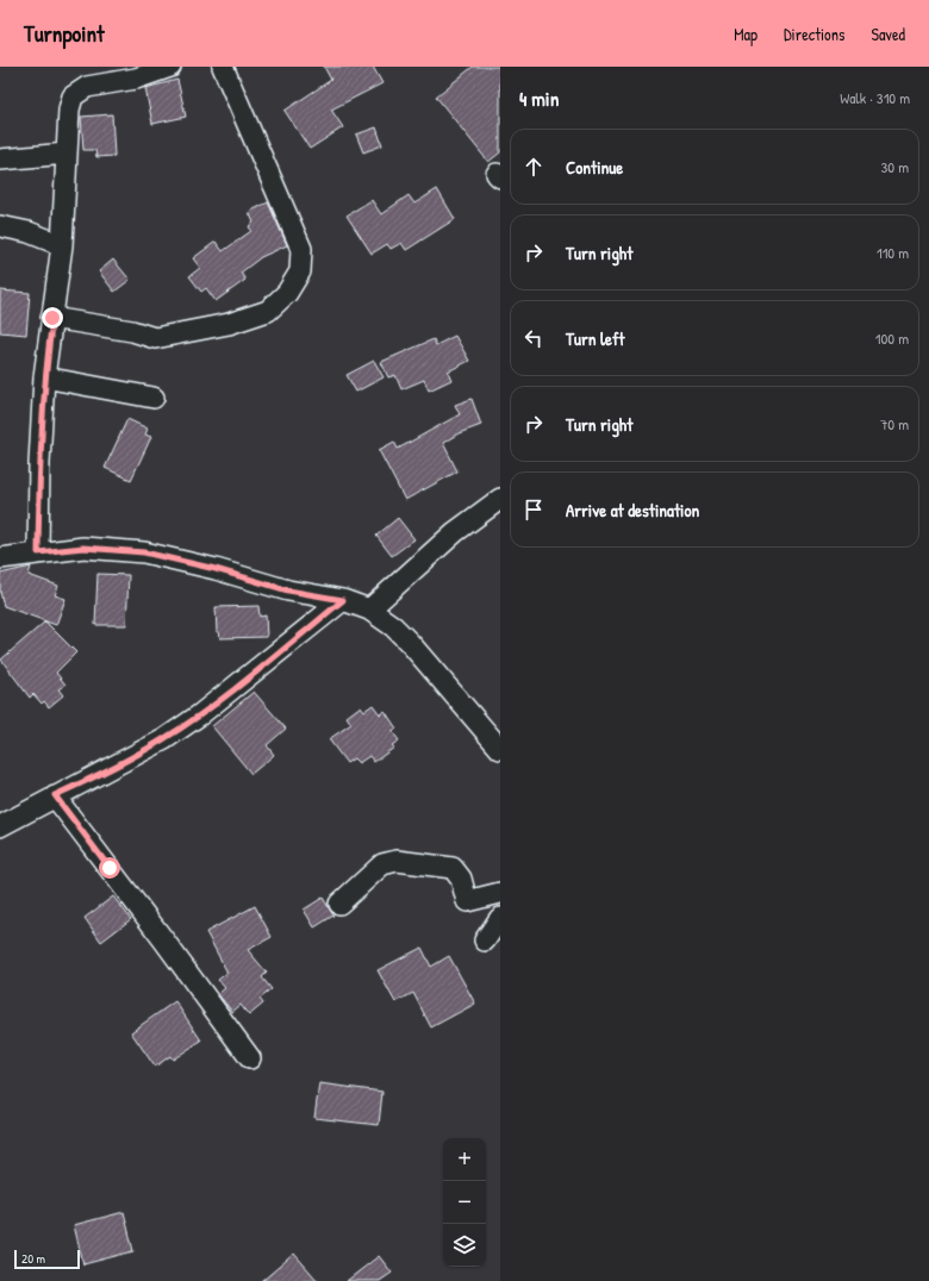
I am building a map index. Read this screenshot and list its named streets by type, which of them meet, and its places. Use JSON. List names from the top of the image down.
{
  "scale_bar": "20 m",
  "page": {
    "header": "Turnpoint",
    "nav": ["Map", "Directions", "Saved"],
    "heading": ["4 min", "Walk · 310 m"],
    "list": [
      ["Continue", "30 m"],
      ["Turn right", "110 m"],
      ["Turn left", "100 m"],
      ["Turn right", "70 m"],
      "Arrive at destination"
    ],
    "map_buttons": ["+", "−"],
    "scale": "20 m"
  }
}
